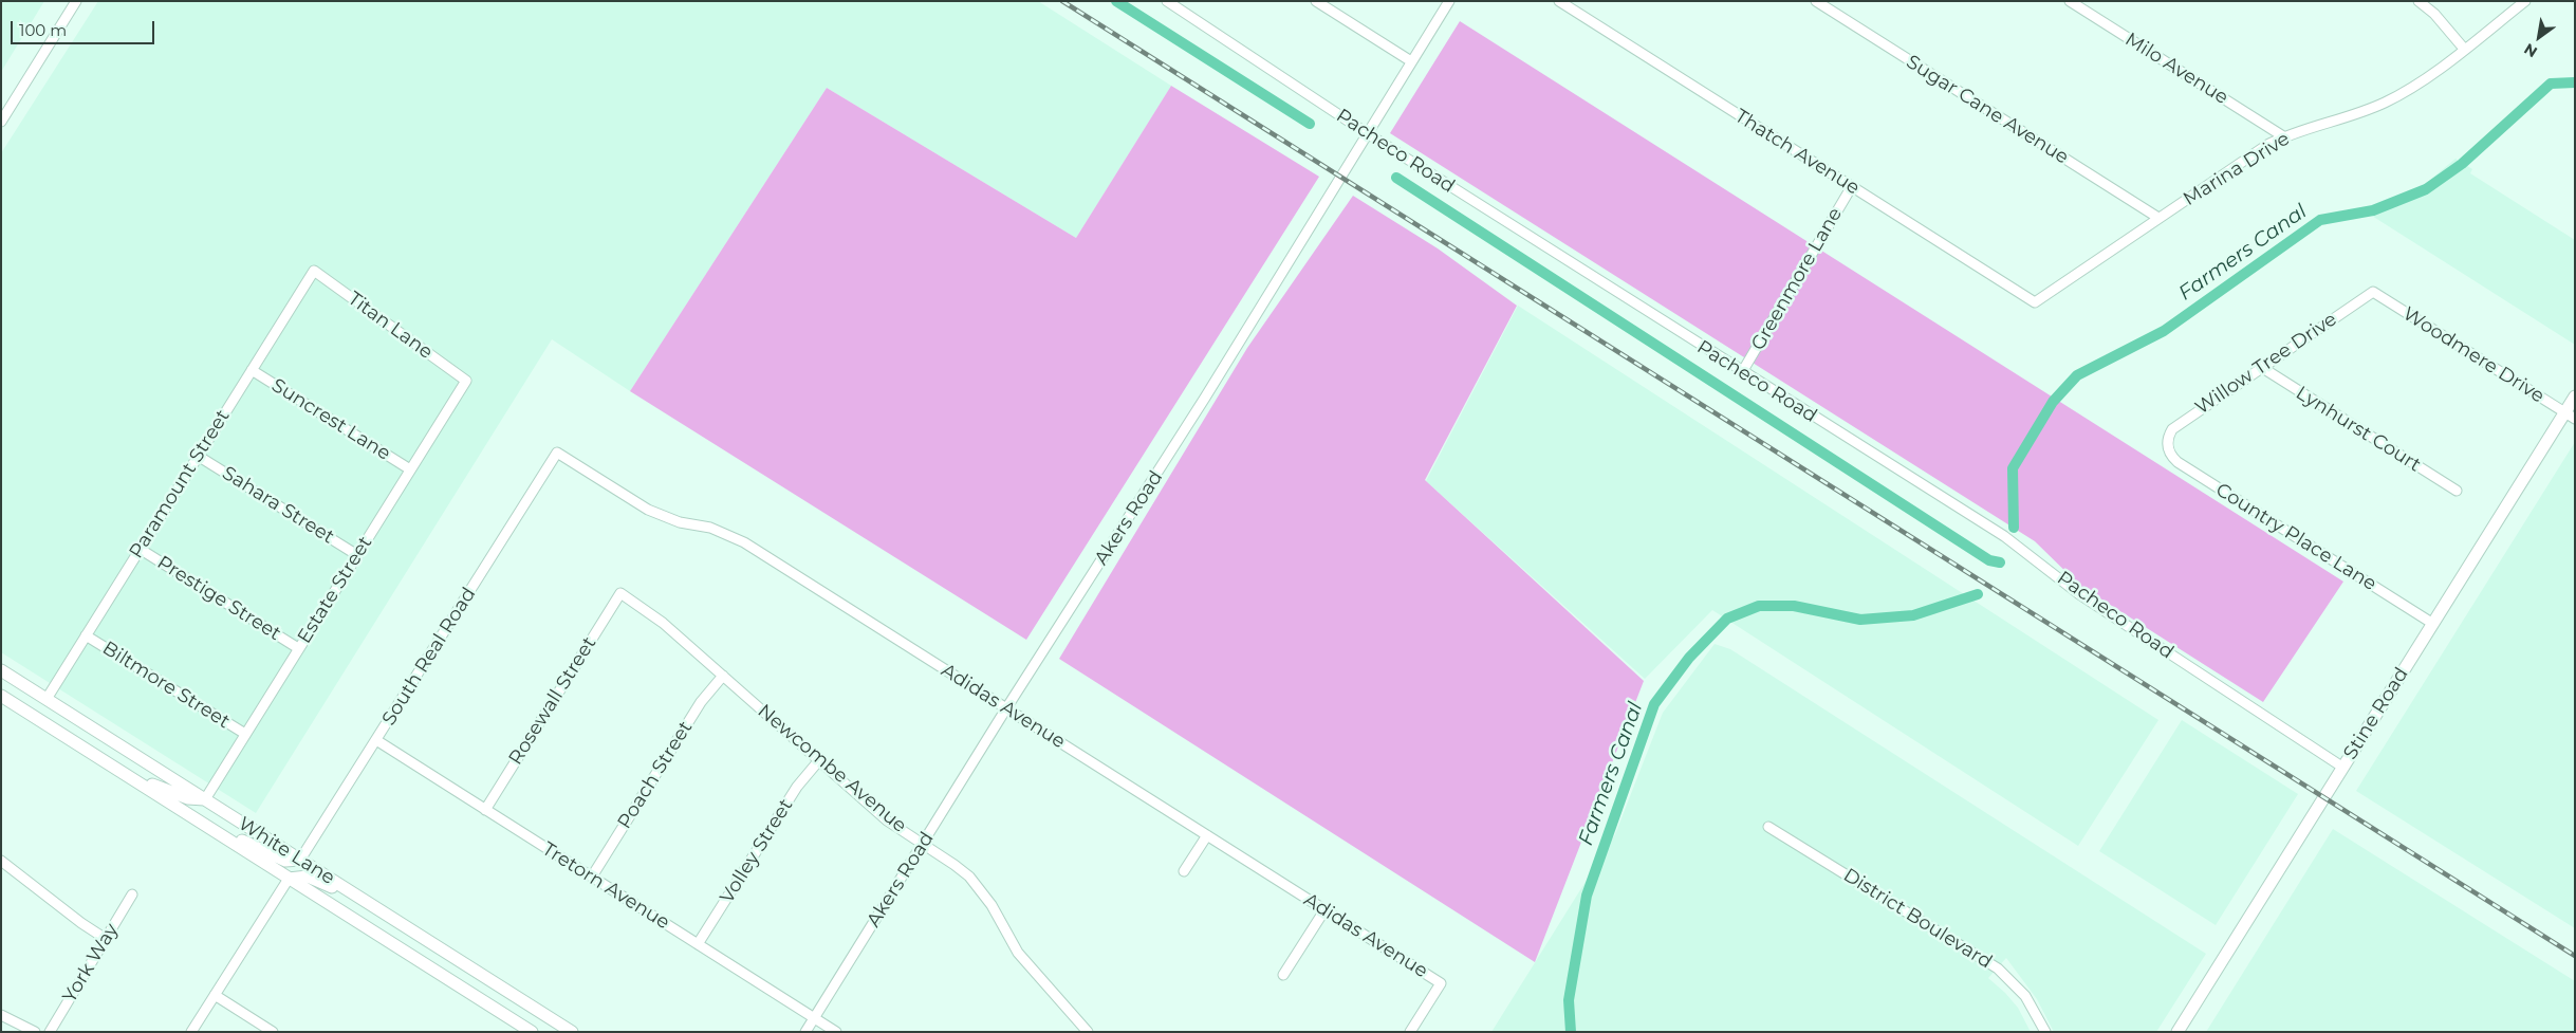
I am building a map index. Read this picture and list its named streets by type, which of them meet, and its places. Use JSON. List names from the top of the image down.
{
  "streets": {
    "main road": ["Stine Road", "White Lane"],
    "street": [
      "Milo Avenue",
      "Sugar Cane Avenue",
      "Pacheco Road",
      "Thatch Avenue",
      "Marina Drive",
      "Greenmore Lane",
      "Titan Lane",
      "Woodmere Drive",
      "Willow Tree Drive",
      "Suncrest Lane",
      "Lynhurst Court",
      "Paramount Street",
      "Sahara Street",
      "Akers Road",
      "Country Place Lane",
      "Estate Street",
      "Prestige Street",
      "South Real Road",
      "Biltmore Street",
      "Rosewall Street",
      "Adidas Avenue",
      "Newcombe Avenue",
      "Poach Street",
      "Volley Street",
      "Tretorn Avenue",
      "District Boulevard",
      "York Way"
    ]
  },
  "crossings": [
    ["Milo Avenue", "Marina Drive"],
    ["Sugar Cane Avenue", "Marina Drive"],
    ["Pacheco Road", "Greenmore Lane"],
    ["Pacheco Road", "Akers Road"],
    ["Pacheco Road", "Stine Road"],
    ["Thatch Avenue", "Marina Drive"],
    ["Thatch Avenue", "Greenmore Lane"],
    ["Titan Lane", "Paramount Street"],
    ["Titan Lane", "Estate Street"],
    ["Woodmere Drive", "Willow Tree Drive"],
    ["Woodmere Drive", "Stine Road"],
    ["Willow Tree Drive", "Lynhurst Court"],
    ["Willow Tree Drive", "Country Place Lane"],
    ["Suncrest Lane", "Paramount Street"],
    ["Suncrest Lane", "Estate Street"],
    ["Paramount Street", "Sahara Street"],
    ["Paramount Street", "Prestige Street"],
    ["Paramount Street", "Biltmore Street"],
    ["Paramount Street", "White Lane"],
    ["Sahara Street", "Estate Street"],
    ["Akers Road", "Adidas Avenue"],
    ["Akers Road", "Newcombe Avenue"],
    ["Akers Road", "Tretorn Avenue"],
    ["Country Place Lane", "Stine Road"],
    ["Estate Street", "Prestige Street"],
    ["Estate Street", "Biltmore Street"],
    ["Estate Street", "White Lane"],
    ["South Real Road", "Adidas Avenue"],
    ["South Real Road", "White Lane"],
    ["South Real Road", "Tretorn Avenue"],
    ["Rosewall Street", "Newcombe Avenue"],
    ["Rosewall Street", "Tretorn Avenue"],
    ["Newcombe Avenue", "Poach Street"],
    ["Newcombe Avenue", "Volley Street"],
    ["Poach Street", "Tretorn Avenue"],
    ["Volley Street", "Tretorn Avenue"]
  ],
  "water": ["Farmers Canal"],
  "scale_bar": "100 m",
  "north": "bottom left"
}
